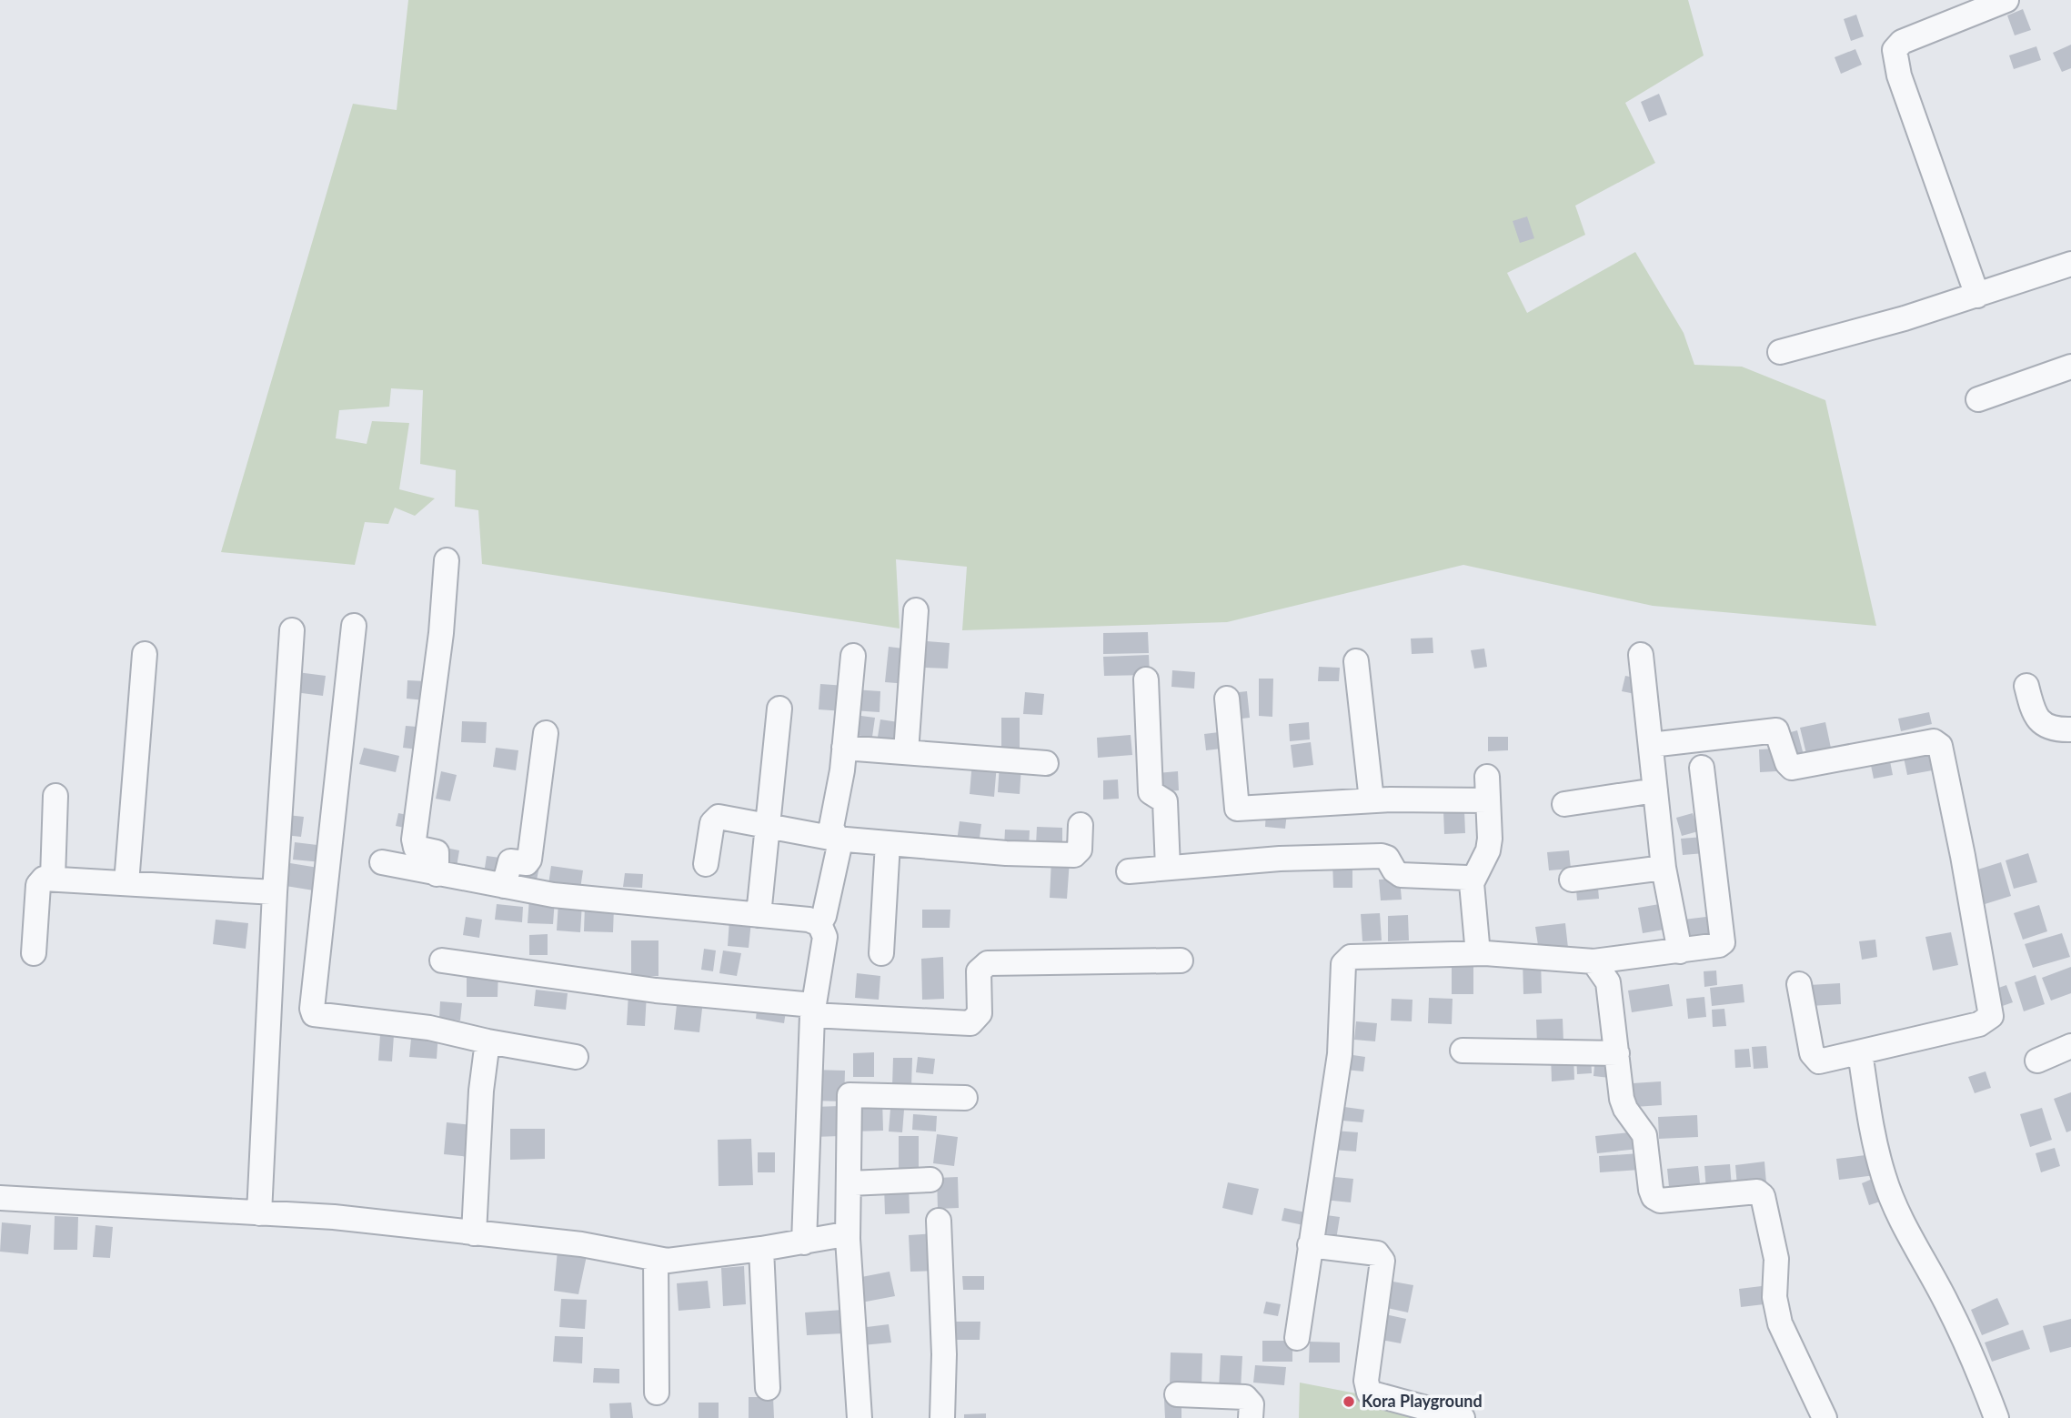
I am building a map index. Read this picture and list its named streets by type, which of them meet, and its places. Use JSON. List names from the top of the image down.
{
  "places": ["Kora Playground"]
}
